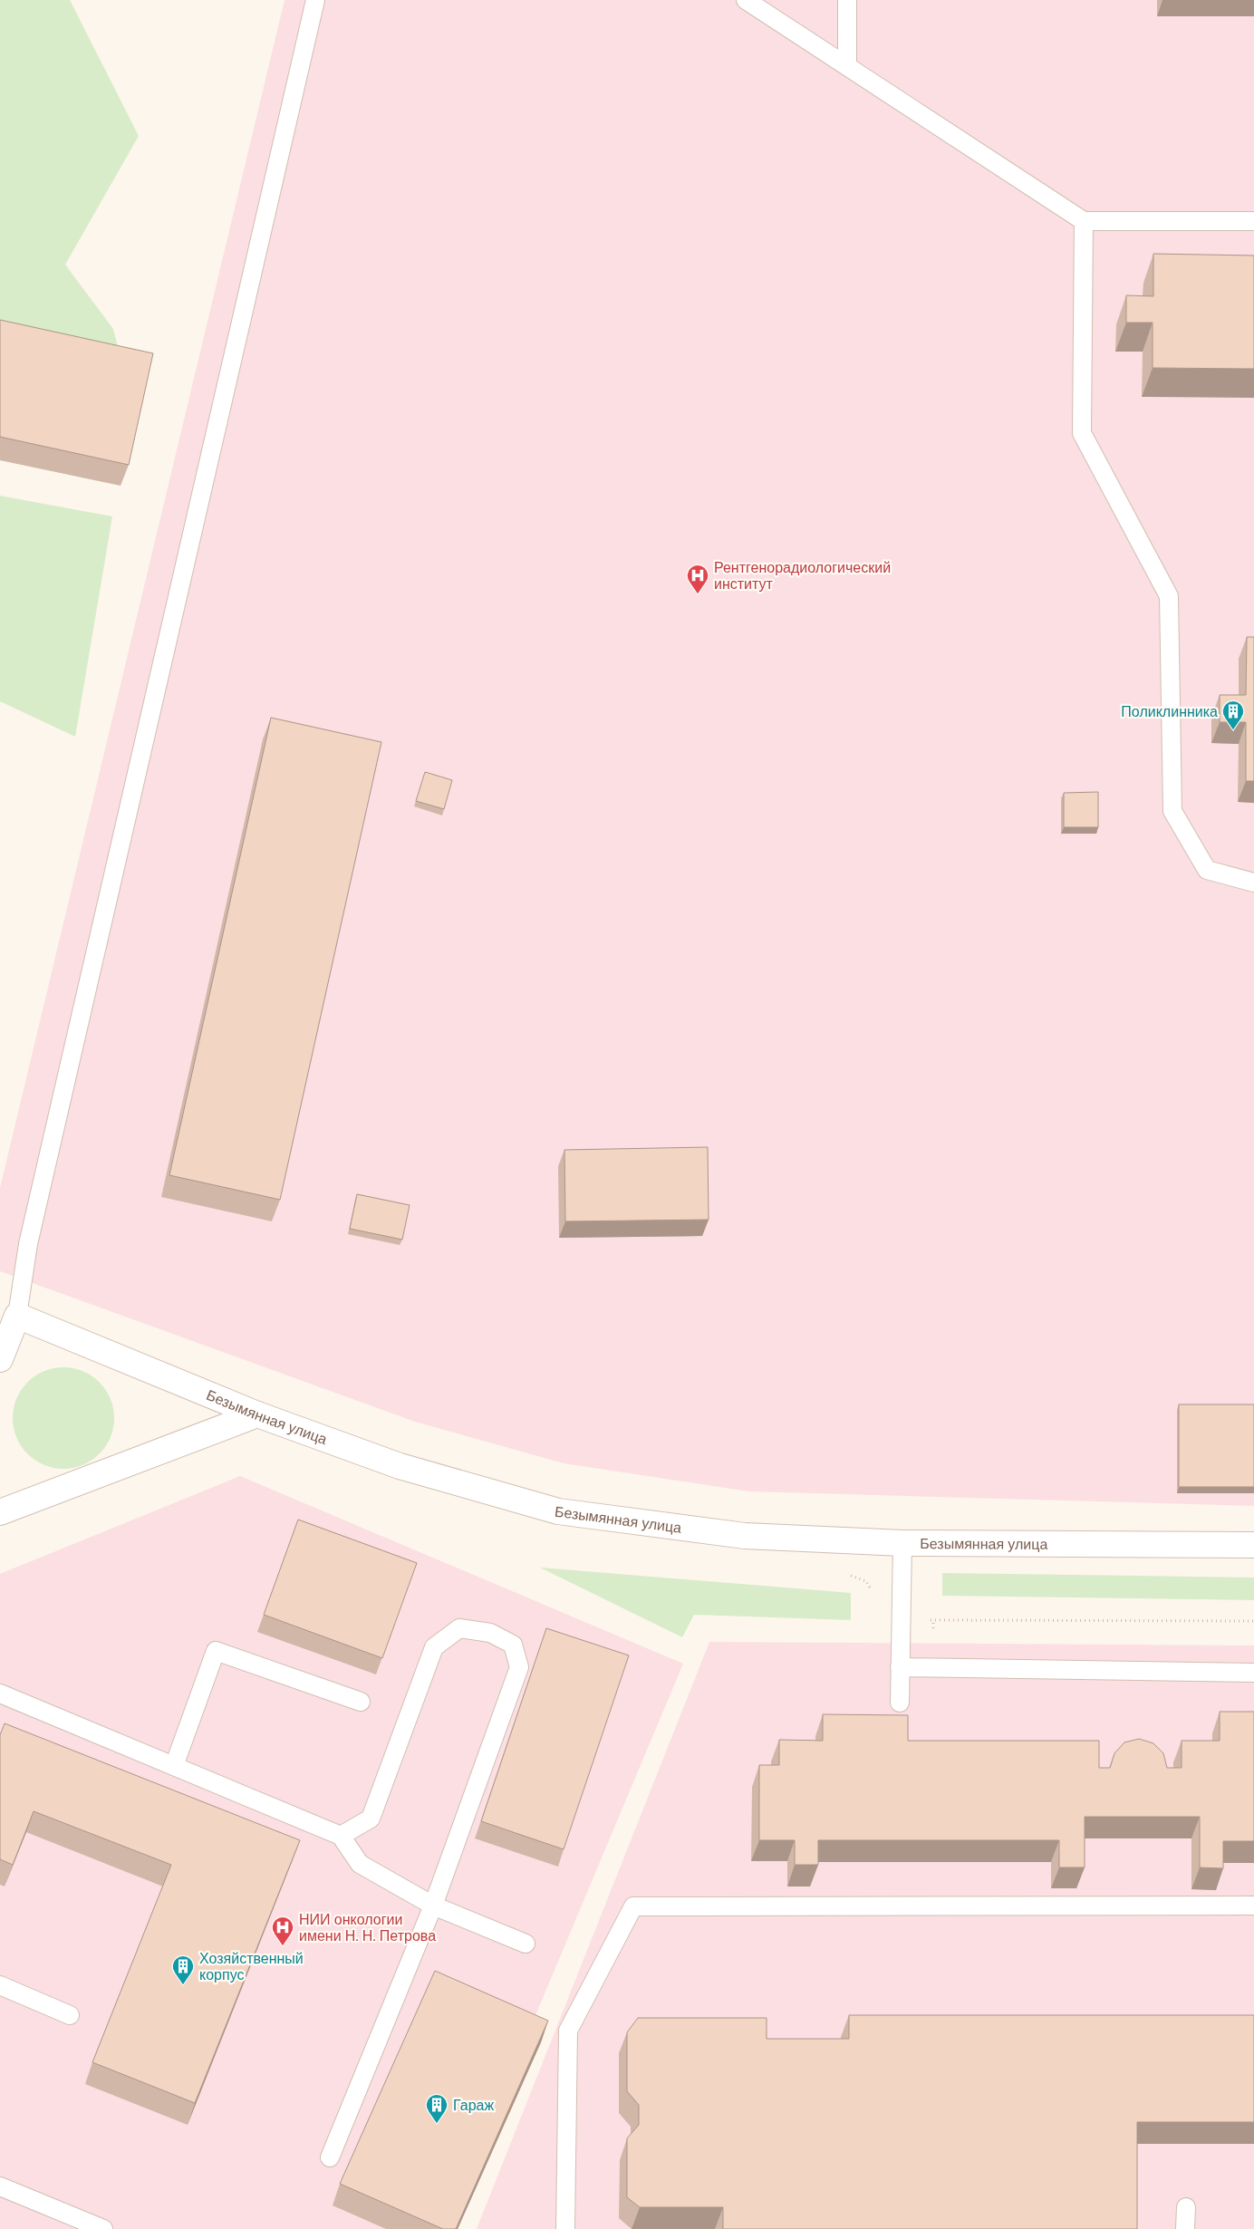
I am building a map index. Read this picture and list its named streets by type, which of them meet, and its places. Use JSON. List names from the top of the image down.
{
  "streets": {
    "street": ["Безымянная улица"]
  },
  "places": {
    "hospital": ["Рентгенорадиологический институт", "НИИ онкологии имени Н. Н. Петрова"],
    "building": ["Поликлинника", "Хозяйственный корпус", "Гараж"]
  }
}
